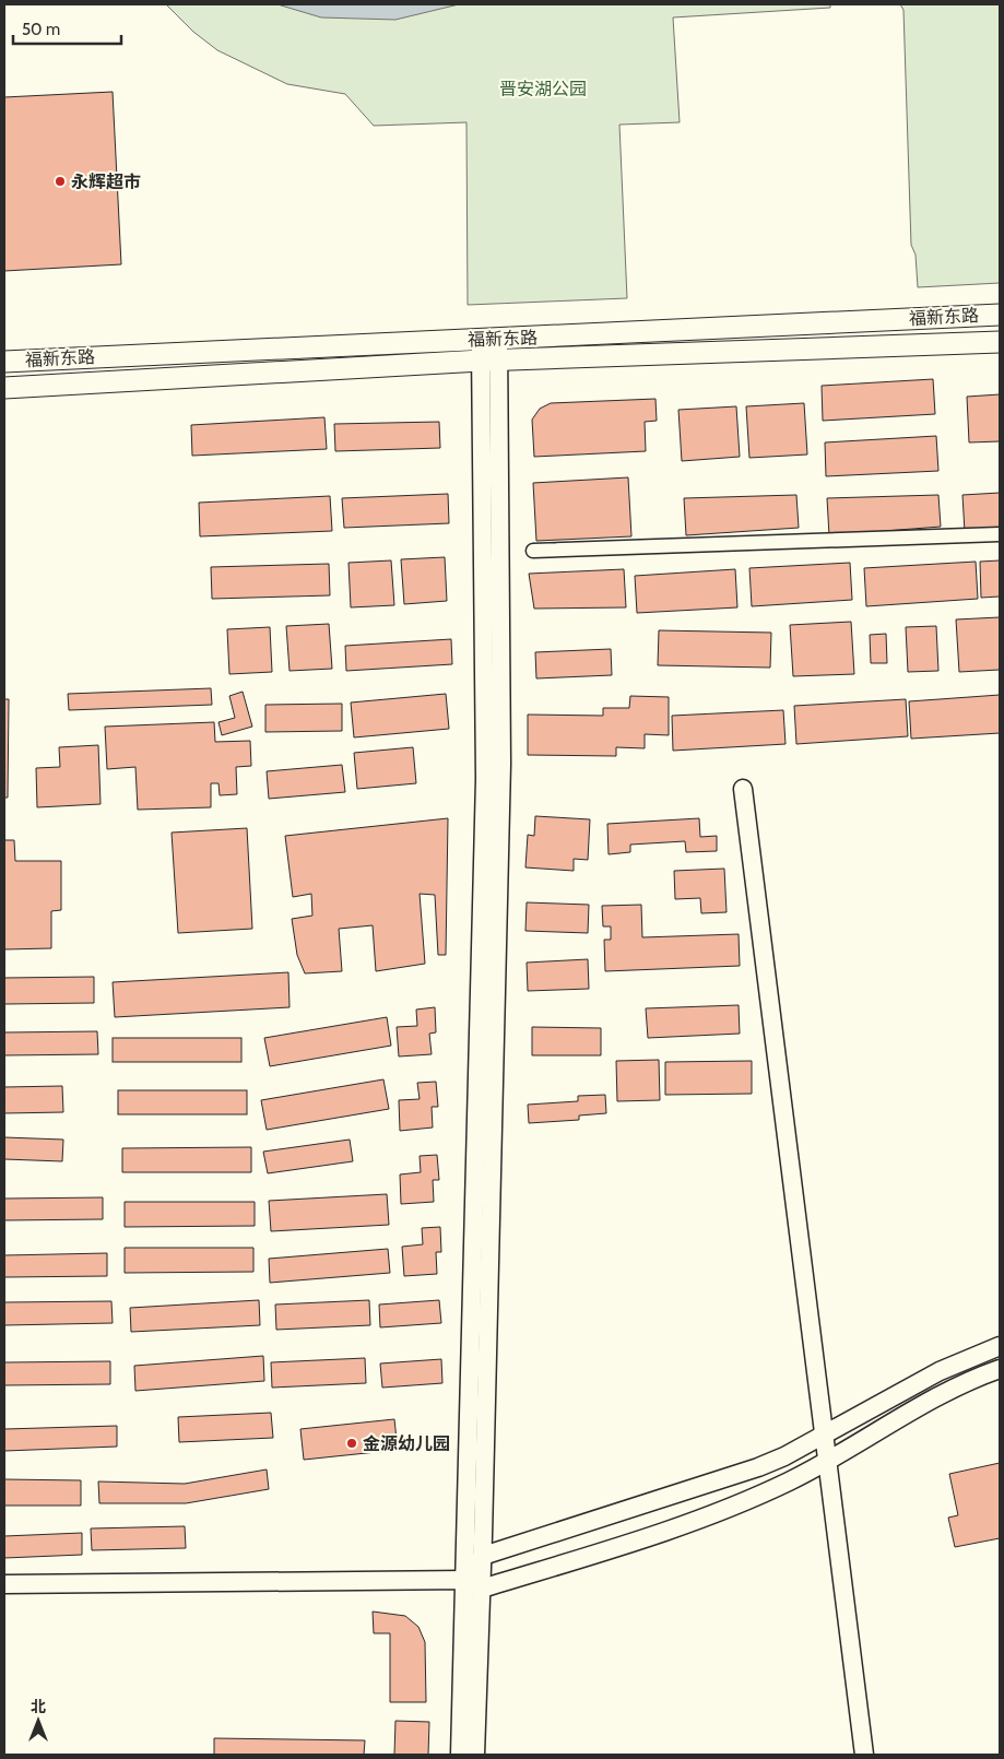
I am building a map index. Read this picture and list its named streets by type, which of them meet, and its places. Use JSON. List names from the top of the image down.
{
  "streets": {
    "main road": ["福新东路"]
  },
  "parks": ["晋安湖公园"],
  "places": ["永辉超市", "金源幼儿园"],
  "scale_bar": "50 m",
  "north": "top"
}
